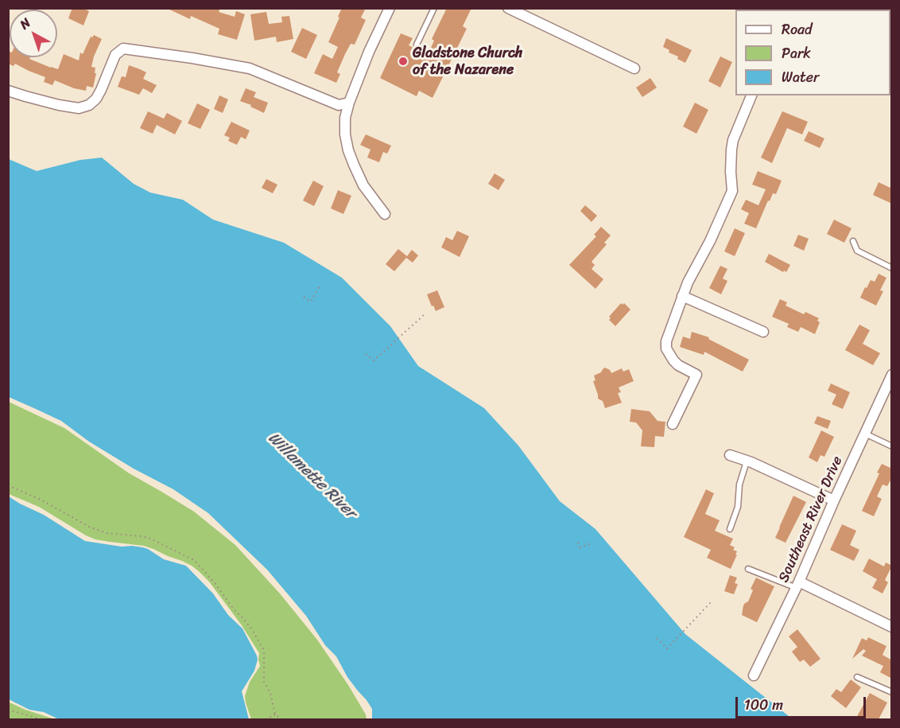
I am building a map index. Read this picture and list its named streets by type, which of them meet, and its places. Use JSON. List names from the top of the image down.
{
  "streets": {
    "street": ["Southeast River Drive"]
  },
  "water": ["Willamette River"],
  "places": ["Gladstone Church of the Nazarene"],
  "legend": ["Road", "Park", "Water"],
  "scale_bar": "100 m",
  "north": "top left"
}
